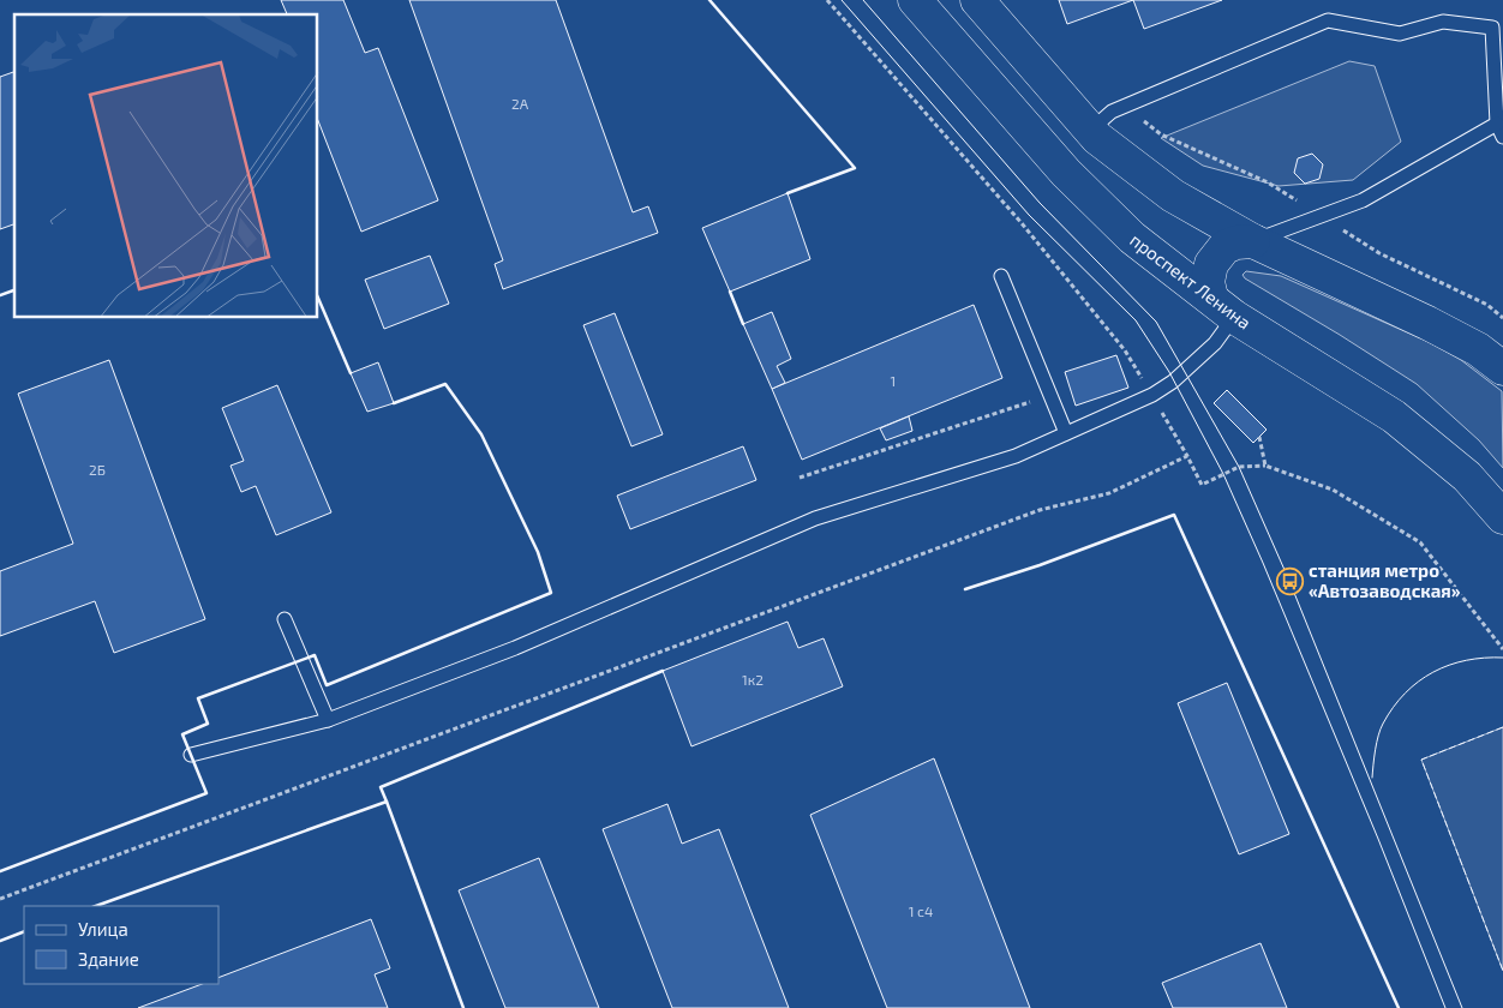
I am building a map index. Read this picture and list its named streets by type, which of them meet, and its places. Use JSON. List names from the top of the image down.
{
  "streets": {
    "main road": ["проспект Ленина"]
  },
  "places": {
    "bus stop": ["станция метро «Автозаводская»"]
  },
  "house_numbers": [
    "2А",
    "1",
    "2Б",
    "1к2",
    "1 с4"
  ],
  "legend": ["Улица", "Здание"]
}
